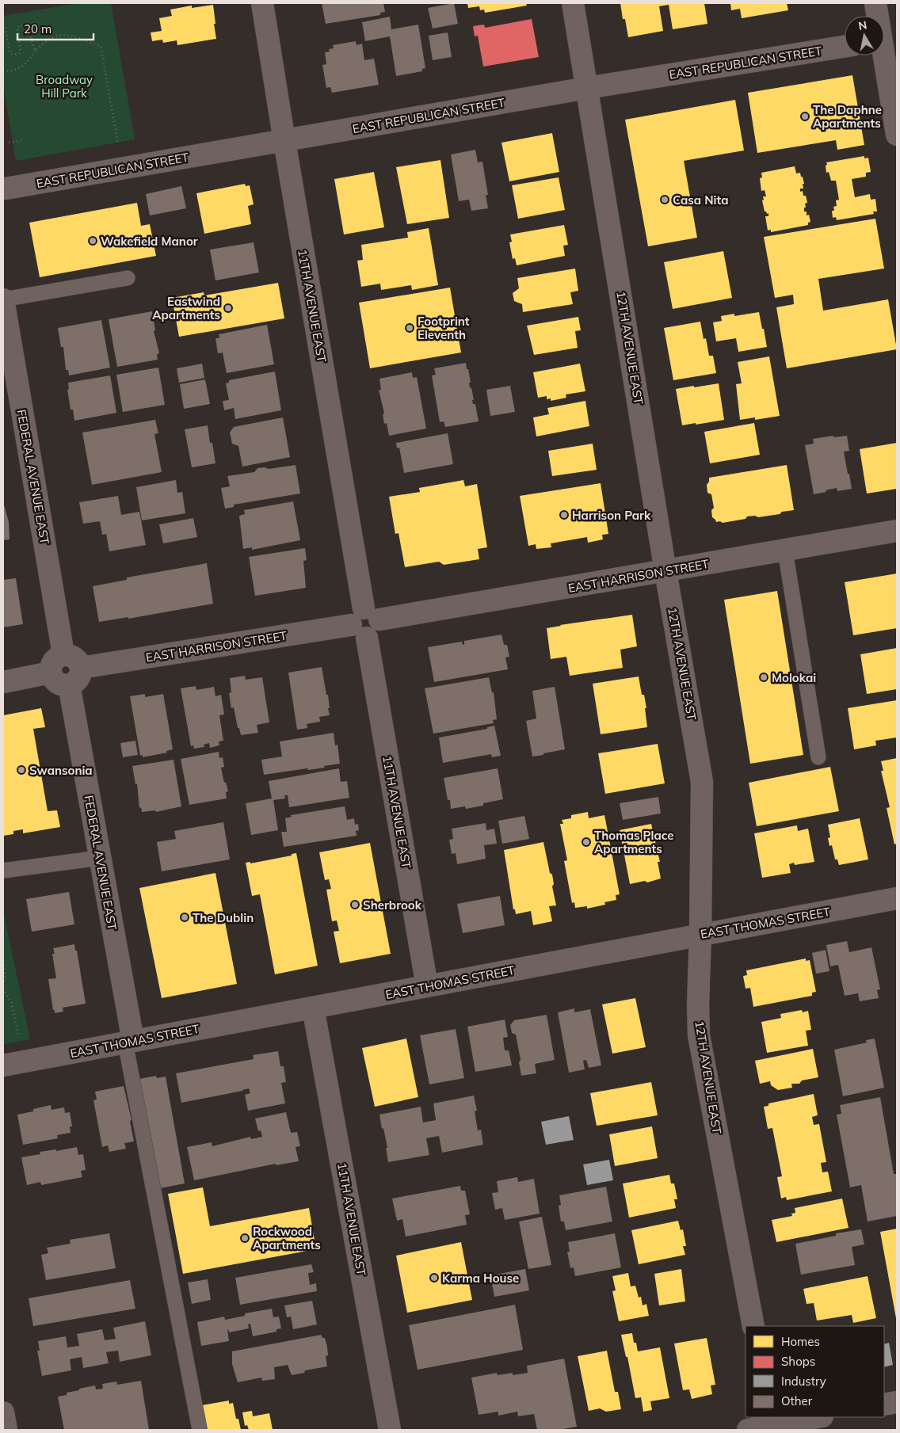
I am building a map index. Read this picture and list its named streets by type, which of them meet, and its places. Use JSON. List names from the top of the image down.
{
  "streets": {
    "street": [
      "EAST REPUBLICAN STREET",
      "11TH AVENUE EAST",
      "12TH AVENUE EAST",
      "FEDERAL AVENUE EAST",
      "EAST HARRISON STREET",
      "EAST THOMAS STREET"
    ]
  },
  "crossings": [
    ["EAST REPUBLICAN STREET", "11TH AVENUE EAST"],
    ["EAST REPUBLICAN STREET", "12TH AVENUE EAST"],
    ["11TH AVENUE EAST", "EAST HARRISON STREET"],
    ["11TH AVENUE EAST", "EAST THOMAS STREET"],
    ["12TH AVENUE EAST", "EAST HARRISON STREET"],
    ["12TH AVENUE EAST", "EAST THOMAS STREET"],
    ["FEDERAL AVENUE EAST", "EAST HARRISON STREET"],
    ["FEDERAL AVENUE EAST", "EAST THOMAS STREET"]
  ],
  "parks": ["Broadway Hill Park"],
  "places": [
    "The Daphne Apartments",
    "Casa Nita",
    "Wakefield Manor",
    "Eastwind Apartments",
    "Footprint Eleventh",
    "Harrison Park",
    "Molokai",
    "Swansonia",
    "Thomas Place Apartments",
    "Sherbrook",
    "The Dublin",
    "Rockwood Apartments",
    "Karma House"
  ],
  "legend": [
    "Homes",
    "Shops",
    "Industry",
    "Other"
  ],
  "scale_bar": "20 m",
  "north": "top"
}
